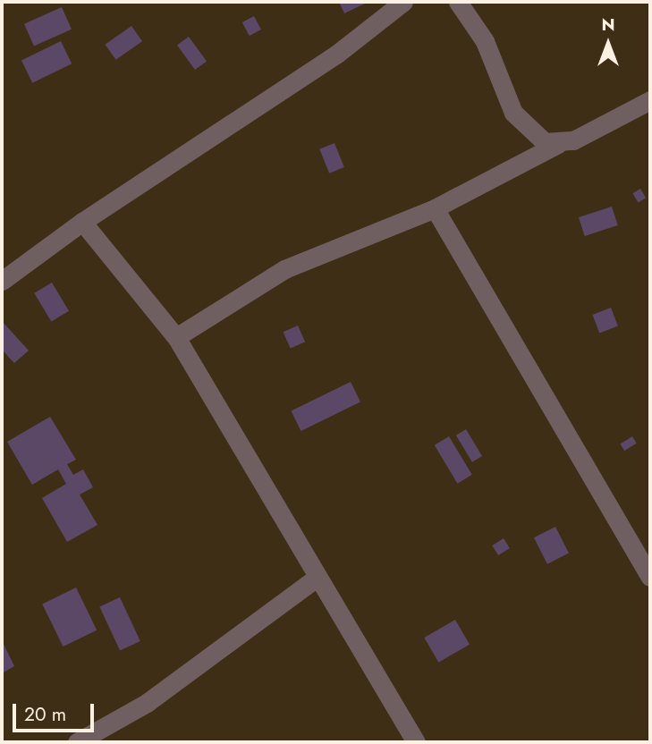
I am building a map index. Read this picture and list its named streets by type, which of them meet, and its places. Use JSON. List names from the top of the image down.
{
  "scale_bar": "20 m",
  "north": "top"
}
